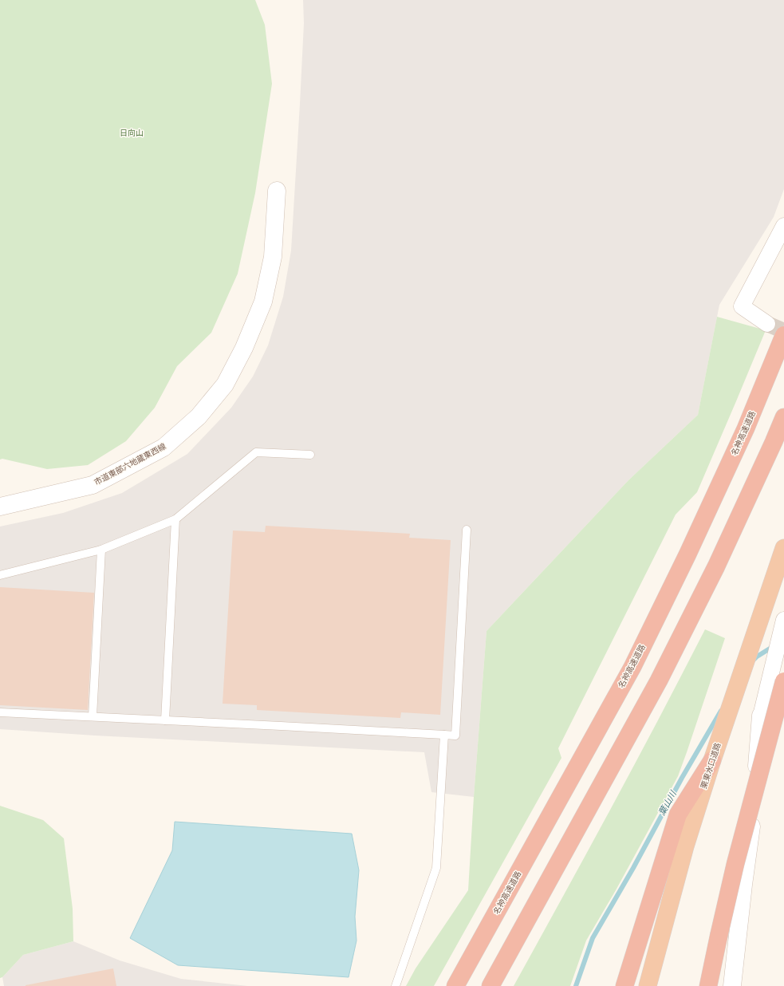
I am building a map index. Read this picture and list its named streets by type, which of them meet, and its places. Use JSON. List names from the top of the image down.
{
  "streets": {
    "highway": ["名神高速道路", "栗東水口道路"],
    "street": ["市道東部六地蔵東西線"]
  },
  "water": ["葉山川"],
  "parks": ["日向山"]
}
